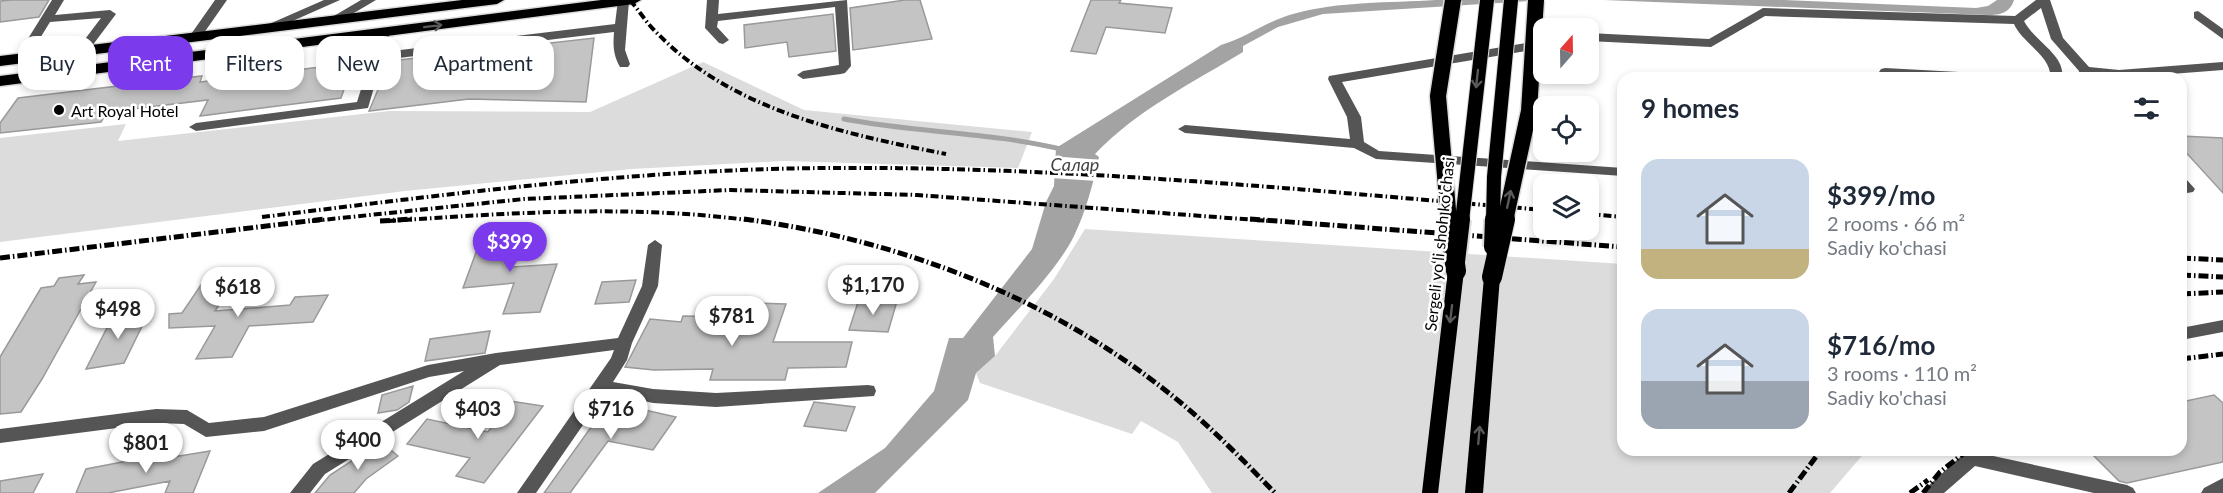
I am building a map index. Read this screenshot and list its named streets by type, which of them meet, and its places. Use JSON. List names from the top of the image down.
{
  "streets": {
    "main road": ["Sergeli yo‘li shoh ko‘chasi"]
  },
  "water": ["Салар"],
  "places": ["Art Royal Hotel"],
  "north": "top",
  "page": {
    "chip": [
      "Buy",
      "Rent",
      "Filters",
      "New",
      "Apartment"
    ],
    "heading": "9 homes",
    "list": [
      {
        "name": "$399/mo",
        "note": "2 rooms · 66 m² · Sadiy ko'chasi"
      },
      {
        "name": "$716/mo",
        "note": "3 rooms · 110 m² · Sadiy ko'chasi"
      }
    ],
    "price": [
      "$399",
      "$1,170",
      "$618",
      "$498",
      "$781",
      "$403",
      "$716",
      "$400",
      "$801"
    ]
  }
}
